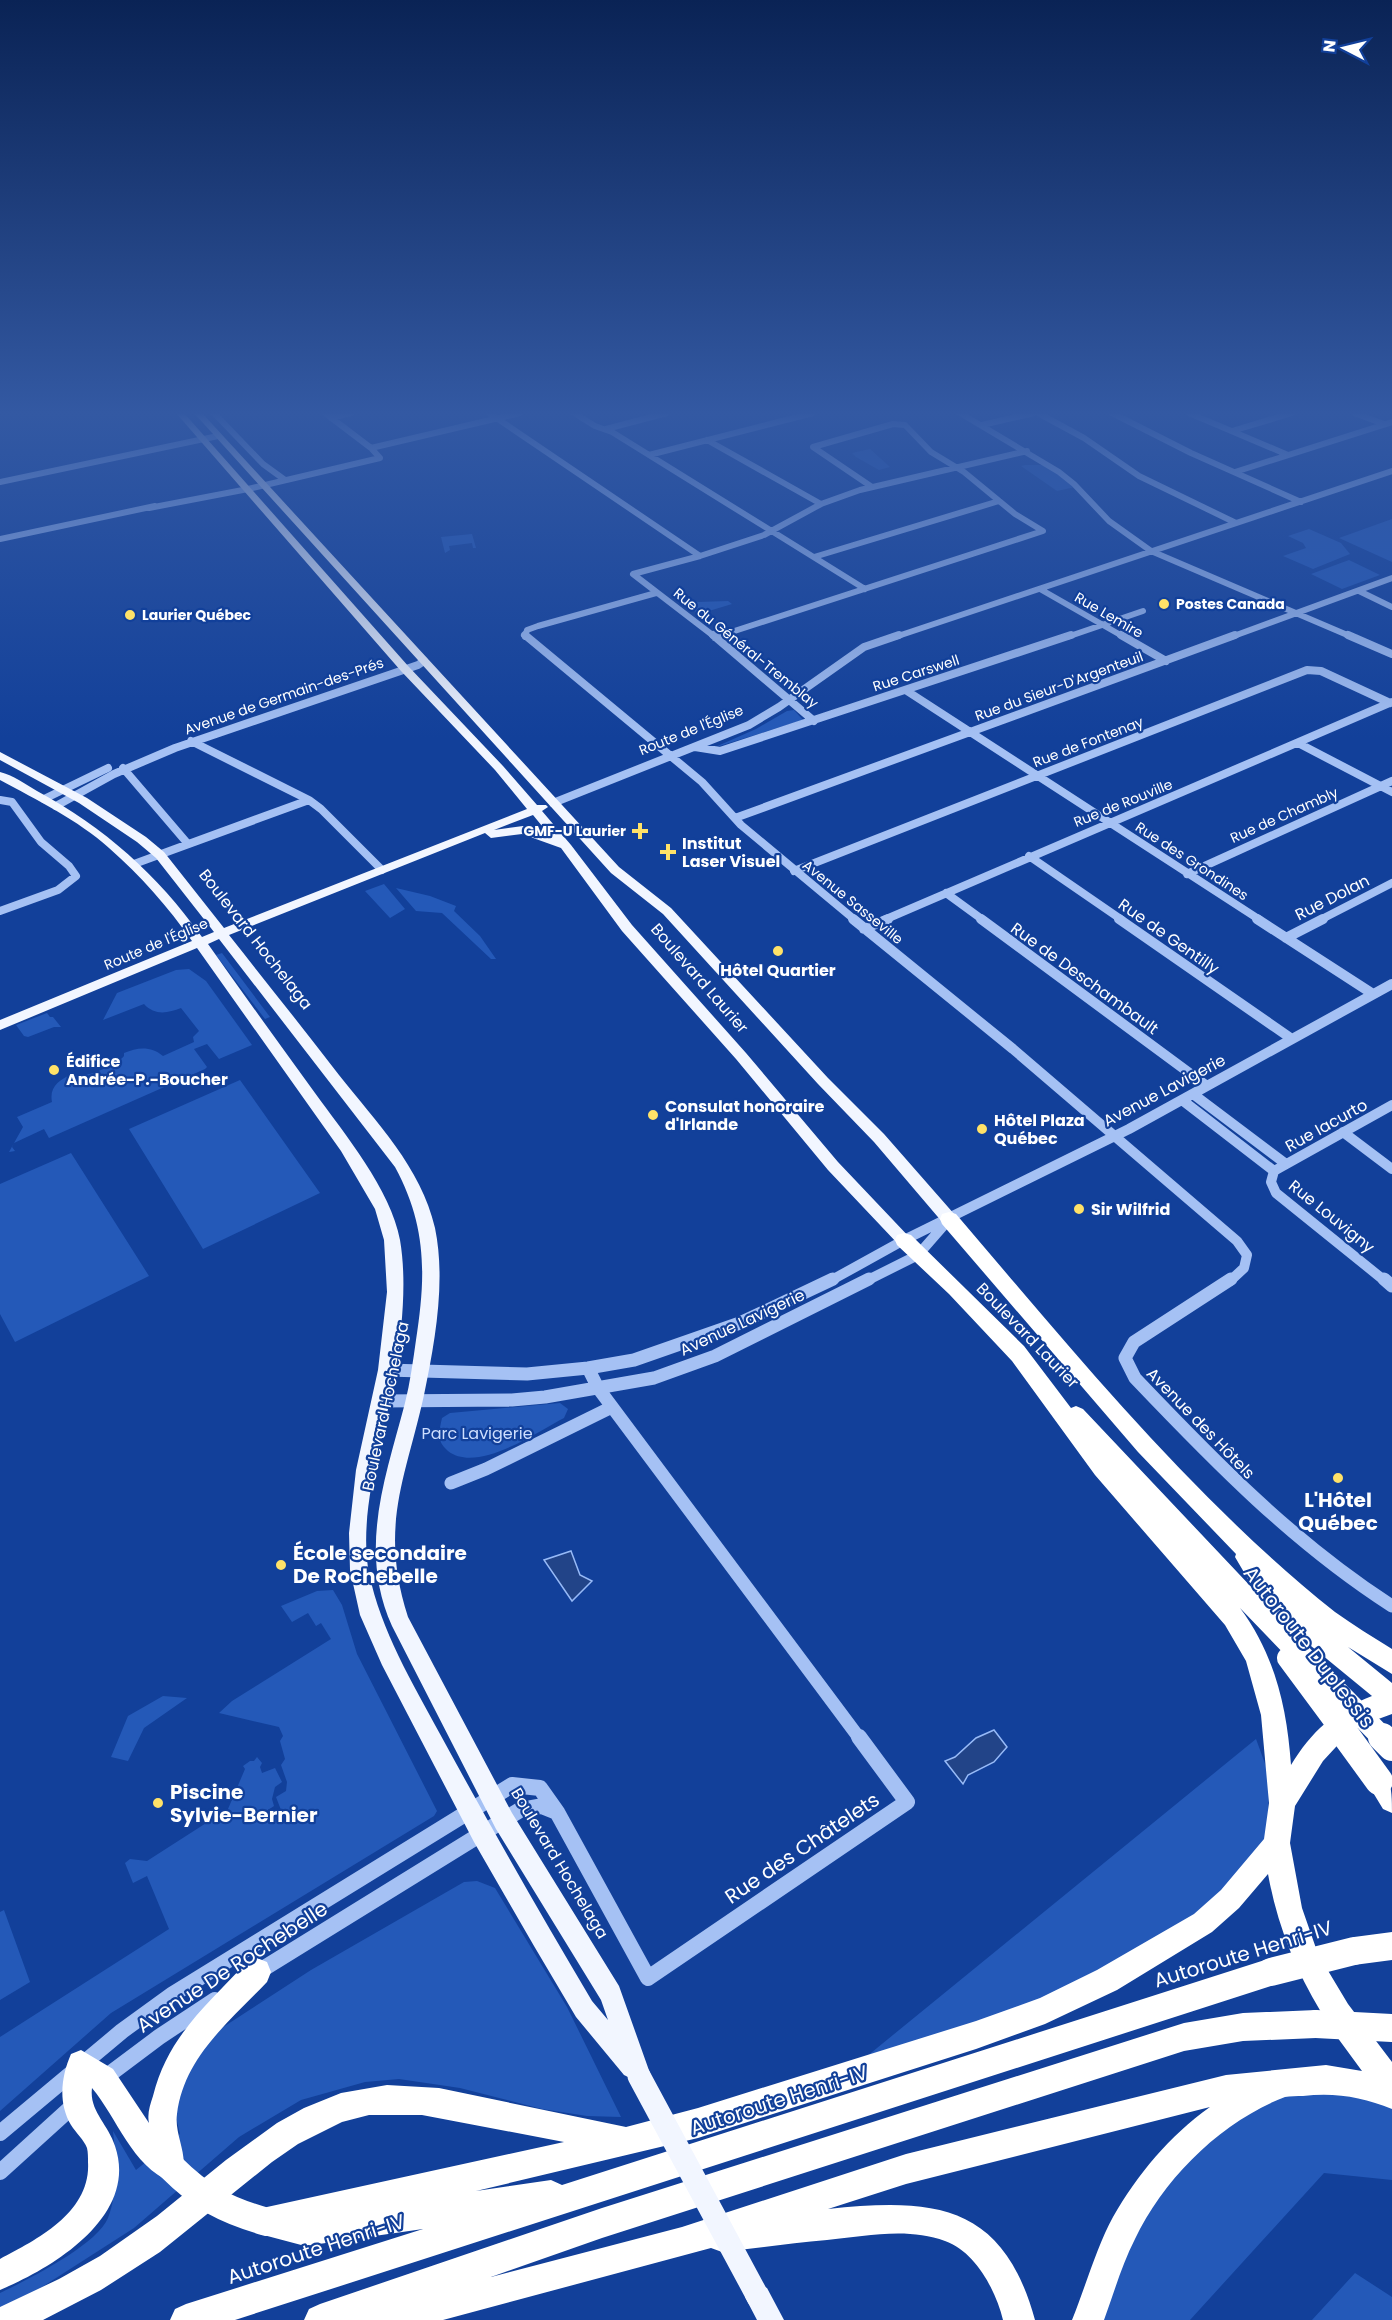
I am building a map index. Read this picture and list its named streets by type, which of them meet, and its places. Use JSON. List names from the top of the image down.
{
  "streets": {
    "highway": ["Boulevard Laurier", "Autoroute Duplessis", "Autoroute Henri-IV"],
    "main road": ["Route de l'Église", "Boulevard Hochelaga"],
    "street": [
      "Rue Lemire",
      "Rue du Général-Tremblay",
      "Rue Carswell",
      "Rue du Sieur-D'Argenteuil",
      "Avenue de Germain-des-Prés",
      "Rue de Fontenay",
      "Rue de Rouville",
      "Rue de Chambly",
      "Rue des Grondines",
      "Rue Dolan",
      "Avenue Sasseville",
      "Rue de Gentilly",
      "Rue de Deschambault",
      "Avenue Lavigerie",
      "Rue Iacurto",
      "Rue Louvigny",
      "Avenue des Hôtels",
      "Rue des Châtelets",
      "Avenue De Rochebelle"
    ]
  },
  "crossings": [
    ["Rue Lemire", "Rue Carswell"],
    ["Rue Lemire", "Rue du Sieur-D'Argenteuil"],
    ["Rue Lemire", "Route de l'Église"],
    ["Rue du Général-Tremblay", "Rue Carswell"],
    ["Rue du Général-Tremblay", "Route de l'Église"],
    ["Rue du Général-Tremblay", "Avenue Sasseville"],
    ["Rue Carswell", "Route de l'Église"],
    ["Rue Carswell", "Rue des Grondines"],
    ["Rue du Sieur-D'Argenteuil", "Rue des Grondines"],
    ["Rue du Sieur-D'Argenteuil", "Avenue Sasseville"],
    ["Avenue de Germain-des-Prés", "Boulevard Hochelaga"],
    ["Avenue de Germain-des-Prés", "Boulevard Laurier"],
    ["Route de l'Église", "Avenue Sasseville"],
    ["Route de l'Église", "Boulevard Hochelaga"],
    ["Route de l'Église", "Boulevard Laurier"],
    ["Rue de Fontenay", "Rue de Rouville"],
    ["Rue de Fontenay", "Rue des Grondines"],
    ["Rue de Fontenay", "Avenue Sasseville"],
    ["Rue de Rouville", "Rue des Grondines"],
    ["Rue de Rouville", "Avenue Sasseville"],
    ["Rue de Rouville", "Rue de Gentilly"],
    ["Rue de Rouville", "Rue de Deschambault"],
    ["Rue de Chambly", "Rue des Grondines"],
    ["Rue des Grondines", "Rue Dolan"],
    ["Rue des Grondines", "Avenue Lavigerie"],
    ["Avenue Sasseville", "Avenue Lavigerie"],
    ["Avenue Sasseville", "Avenue des Hôtels"],
    ["Rue de Gentilly", "Avenue Lavigerie"],
    ["Boulevard Hochelaga", "Avenue Lavigerie"],
    ["Boulevard Hochelaga", "Rue des Châtelets"],
    ["Boulevard Hochelaga", "Avenue De Rochebelle"],
    ["Boulevard Laurier", "Avenue Lavigerie"],
    ["Boulevard Laurier", "Autoroute Duplessis"],
    ["Rue de Deschambault", "Avenue Lavigerie"],
    ["Avenue Lavigerie", "Rue Louvigny"],
    ["Avenue Lavigerie", "Avenue des Hôtels"],
    ["Avenue Lavigerie", "Rue des Châtelets"],
    ["Rue Iacurto", "Rue Louvigny"],
    ["Rue des Châtelets", "Avenue De Rochebelle"]
  ],
  "parks": ["Parc Lavigerie"],
  "places": {
    "other": [
      "Postes Canada",
      "Laurier Québec",
      "Hôtel Quartier",
      "Édifice Andrée-P.-Boucher",
      "Consulat honoraire d'Irlande",
      "Hôtel Plaza Québec",
      "Sir Wilfrid",
      "L'Hôtel Québec",
      "École secondaire De Rochebelle",
      "Piscine Sylvie-Bernier"
    ],
    "health": ["GMF-U Laurier", "Institut Laser Visuel"]
  },
  "north": "left"
}
